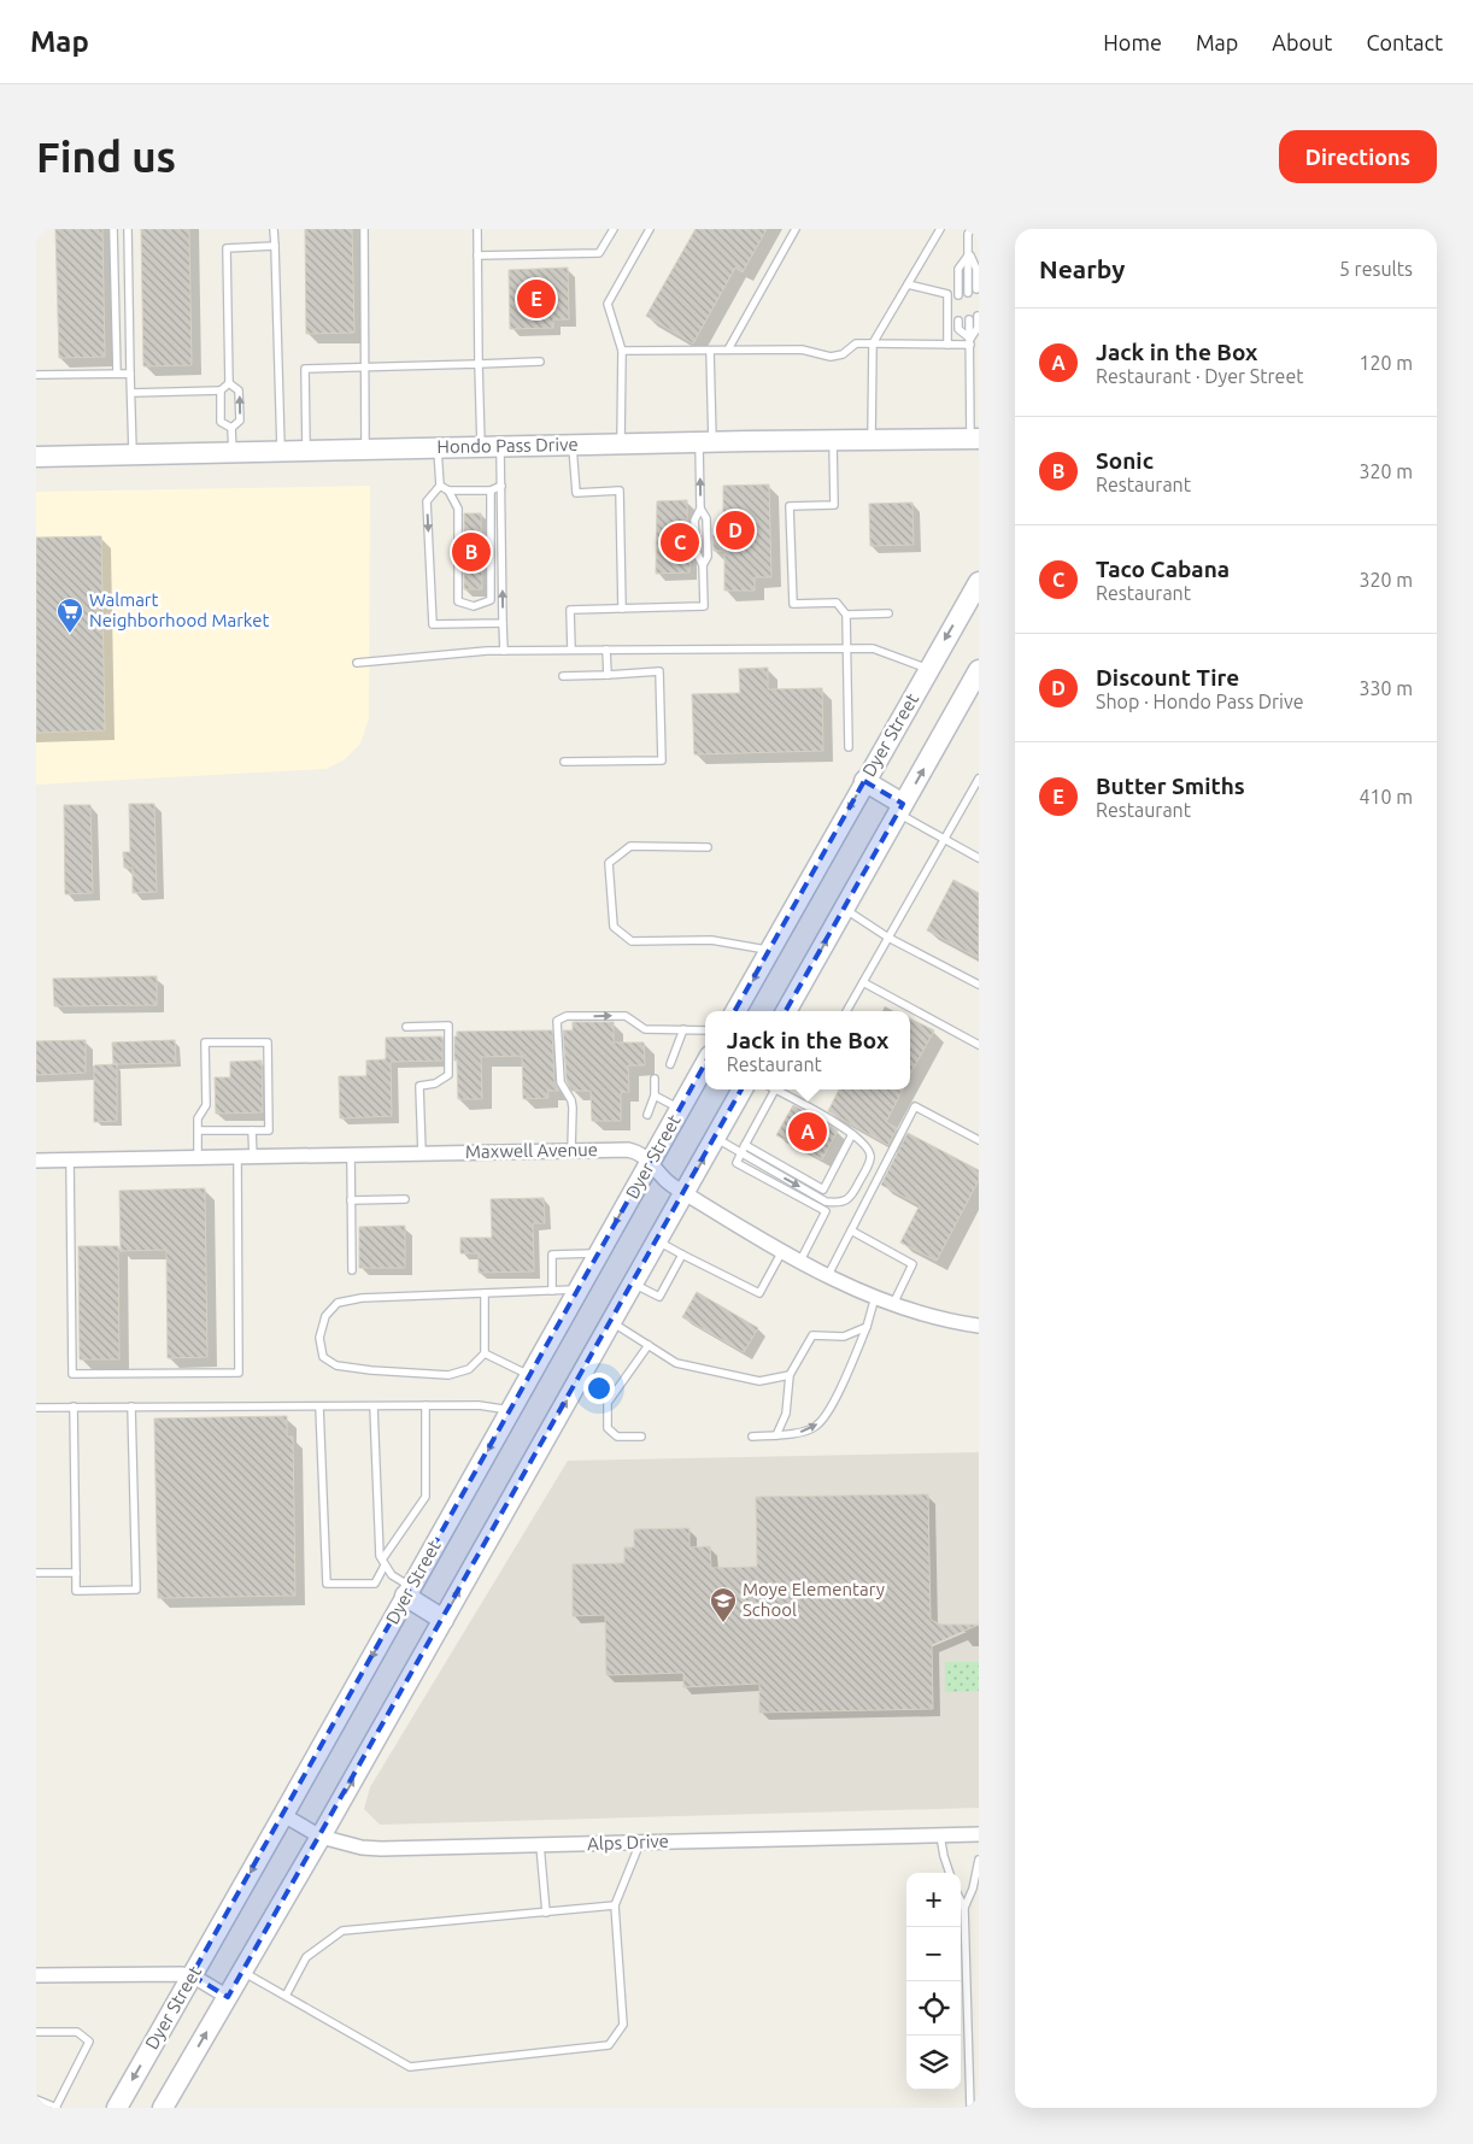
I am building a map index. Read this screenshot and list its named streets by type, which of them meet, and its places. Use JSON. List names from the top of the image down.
{
  "streets": {
    "main road": ["Hondo Pass Drive", "Dyer Street"],
    "street": ["Maxwell Avenue", "Alps Drive"]
  },
  "crossings": [
    ["Dyer Street", "Maxwell Avenue"],
    ["Dyer Street", "Alps Drive"]
  ],
  "places": {
    "supermarket": ["Walmart Neighborhood Market"],
    "school or university": ["Moye Elementary School"]
  },
  "page": {
    "header": "Map",
    "nav": [
      "Home",
      "Map",
      "About",
      "Contact"
    ],
    "buttons": "Directions",
    "title": "Find us",
    "heading": ["Nearby", "5 results"],
    "pins": [
      "E",
      "D",
      "C",
      "B",
      "A"
    ],
    "list": [
      {
        "mark": "A",
        "name": "Jack in the Box",
        "note": "Restaurant · Dyer Street",
        "value": "120 m"
      },
      {
        "mark": "B",
        "name": "Sonic",
        "note": "Restaurant",
        "value": "320 m"
      },
      {
        "mark": "C",
        "name": "Taco Cabana",
        "note": "Restaurant",
        "value": "320 m"
      },
      {
        "mark": "D",
        "name": "Discount Tire",
        "note": "Shop · Hondo Pass Drive",
        "value": "330 m"
      },
      {
        "mark": "E",
        "name": "Butter Smiths",
        "note": "Restaurant",
        "value": "410 m"
      }
    ],
    "popup": ["Jack in the Box", "Restaurant"],
    "map_buttons": ["+", "−"]
  }
}
